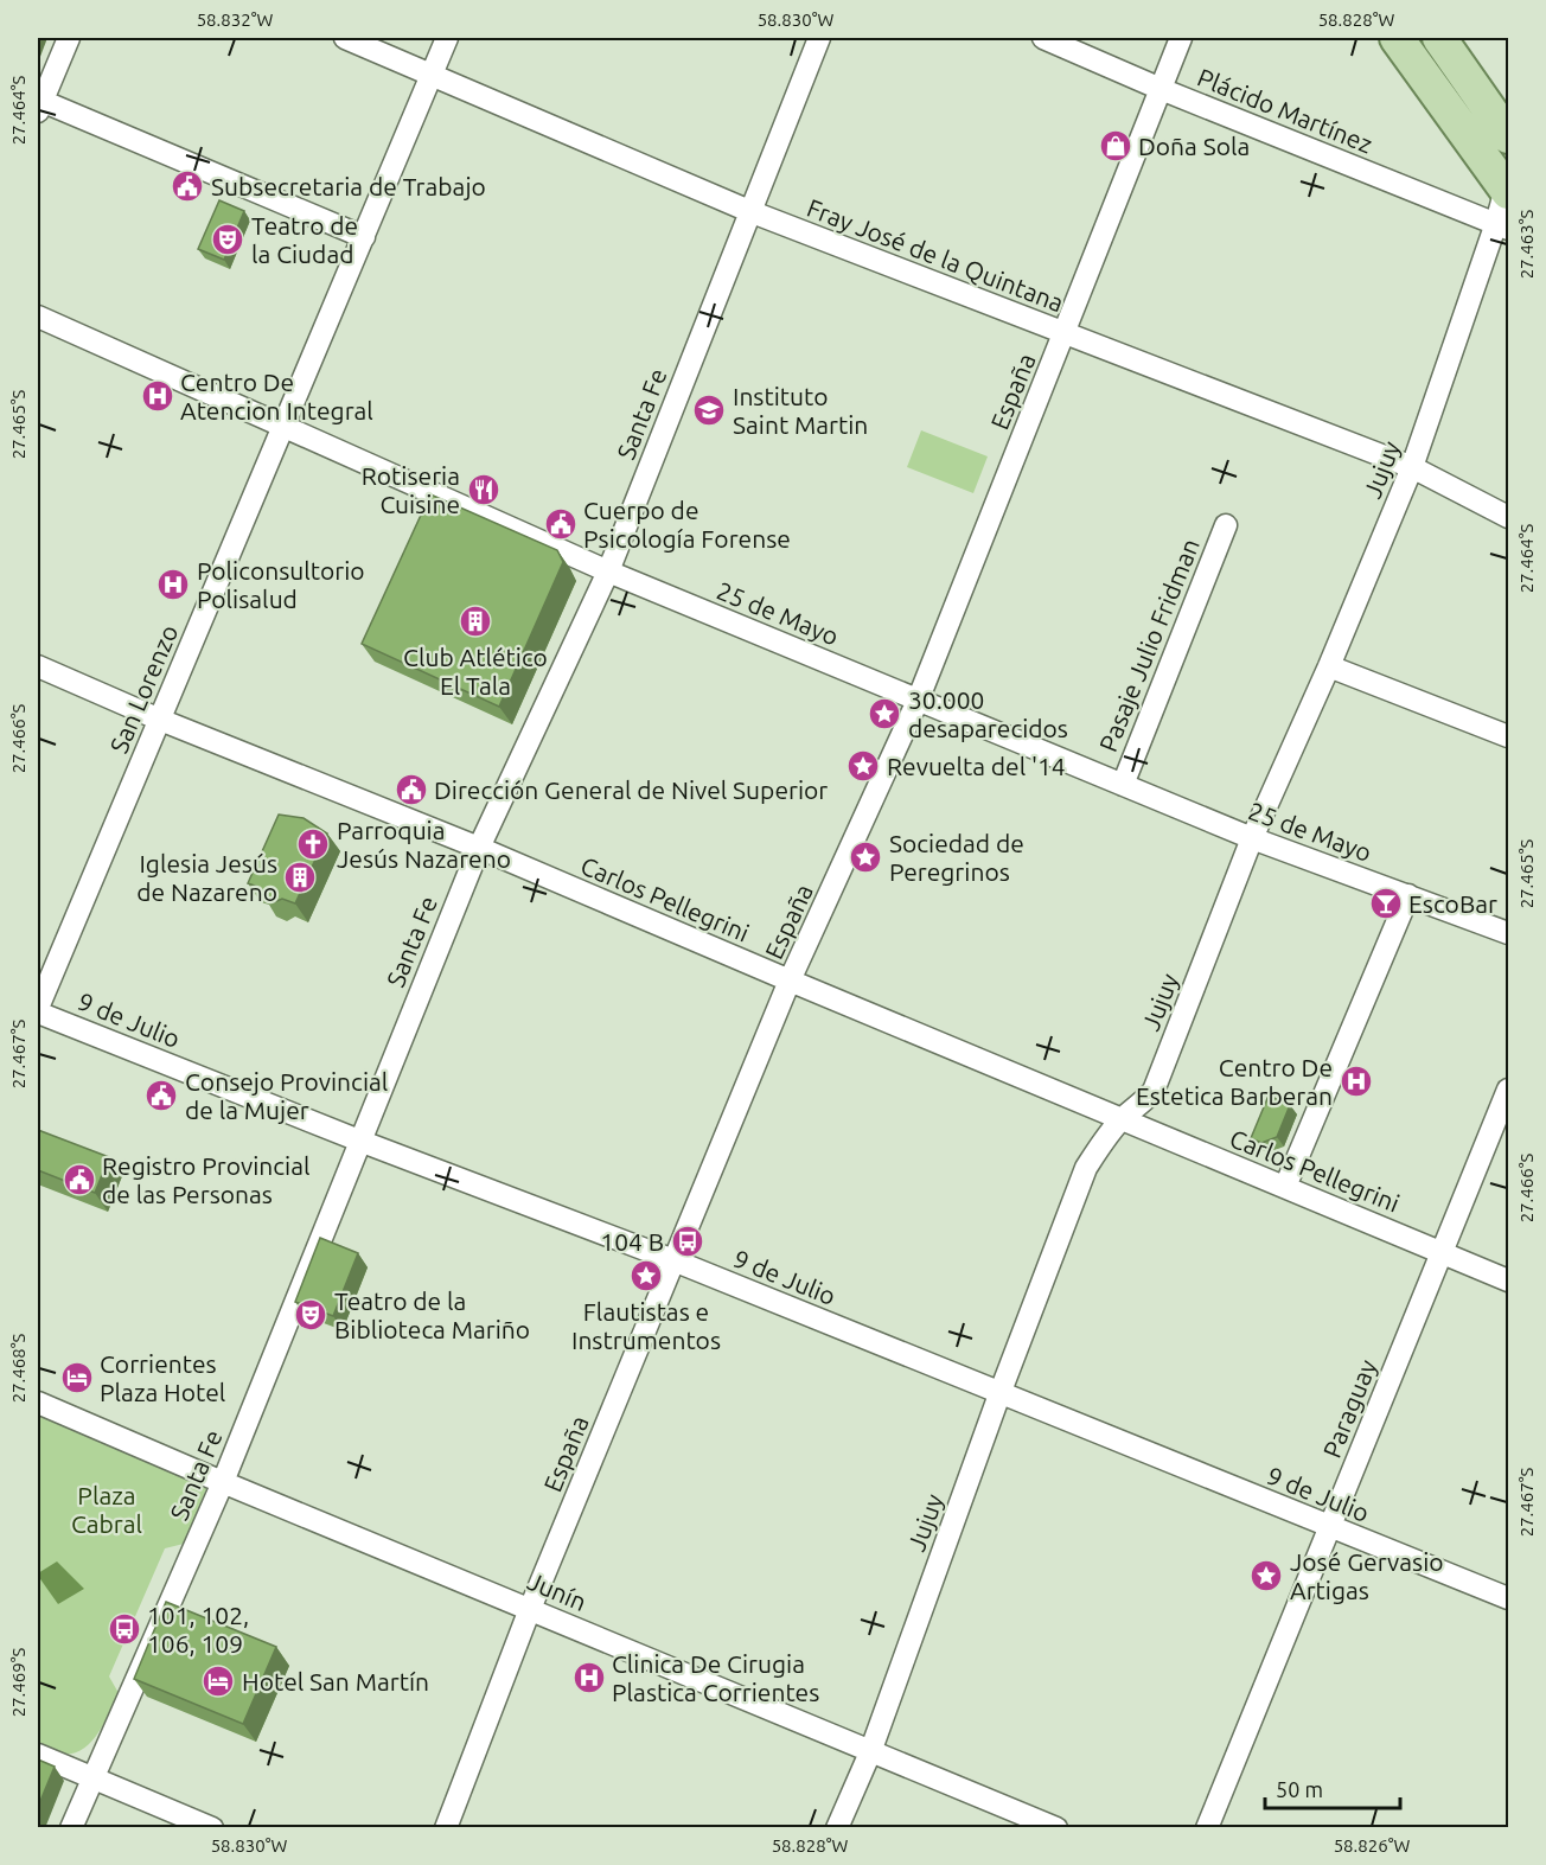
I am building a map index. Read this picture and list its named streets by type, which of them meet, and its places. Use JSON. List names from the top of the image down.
{
  "streets": {
    "street": [
      "Plácido Martínez",
      "Fray José de la Quintana",
      "España",
      "Santa Fe",
      "Jujuy",
      "25 de Mayo",
      "Pasaje Julio Fridman",
      "San Lorenzo",
      "Carlos Pellegrini",
      "9 de Julio",
      "Paraguay",
      "Junín"
    ]
  },
  "crossings": [
    ["Plácido Martínez", "España"],
    ["Plácido Martínez", "Jujuy"],
    ["Fray José de la Quintana", "España"],
    ["Fray José de la Quintana", "Santa Fe"],
    ["Fray José de la Quintana", "Jujuy"],
    ["Fray José de la Quintana", "San Lorenzo"],
    ["España", "25 de Mayo"],
    ["España", "Carlos Pellegrini"],
    ["España", "9 de Julio"],
    ["España", "Junín"],
    ["Santa Fe", "25 de Mayo"],
    ["Santa Fe", "Carlos Pellegrini"],
    ["Santa Fe", "9 de Julio"],
    ["Santa Fe", "Junín"],
    ["Jujuy", "25 de Mayo"],
    ["Jujuy", "Carlos Pellegrini"],
    ["Jujuy", "9 de Julio"],
    ["Jujuy", "Junín"],
    ["25 de Mayo", "Pasaje Julio Fridman"],
    ["25 de Mayo", "San Lorenzo"],
    ["San Lorenzo", "Carlos Pellegrini"],
    ["San Lorenzo", "9 de Julio"],
    ["Carlos Pellegrini", "Paraguay"],
    ["9 de Julio", "Paraguay"]
  ],
  "parks": ["Plaza Cabral"],
  "places": {
    "shop": ["Doña Sola"],
    "public building": [
      "Subsecretaria de Trabajo",
      "Cuerpo de Psicología Forense",
      "Dirección General de Nivel Superior",
      "Consejo Provincial de la Mujer",
      "Registro Provincial de las Personas"
    ],
    "theatre": ["Teatro de la Ciudad", "Teatro de la Biblioteca Mariño"],
    "hospital": [
      "Centro De Atencion Integral",
      "Policonsultorio Polisalud",
      "Centro De Estetica Barberan",
      "Clinica De Cirugia Plastica Corrientes"
    ],
    "school or university": ["Instituto Saint Martin"],
    "restaurant": ["Rotiseria Cuisine"],
    "building": ["Club Atlético El Tala", "Iglesia Jesús de Nazareno"],
    "place": [
      "30.000 desaparecidos",
      "Revuelta del '14",
      "Sociedad de Peregrinos",
      "Flautistas e Instrumentos",
      "José Gervasio Artigas"
    ],
    "church": ["Parroquia Jesús Nazareno"],
    "bar": ["EscoBar"],
    "bus stop": ["104 B", "101, 102, 106, 109"],
    "hotel": ["Corrientes Plaza Hotel", "Hotel San Martín"]
  },
  "scale_bar": "50 m",
  "coordinates": [
    "58.832°W",
    "58.830°W",
    "58.828°W",
    "27.464°S",
    "27.463°S",
    "27.465°S",
    "27.466°S",
    "27.467°S",
    "27.468°S",
    "27.469°S",
    "58.826°W"
  ]
}
